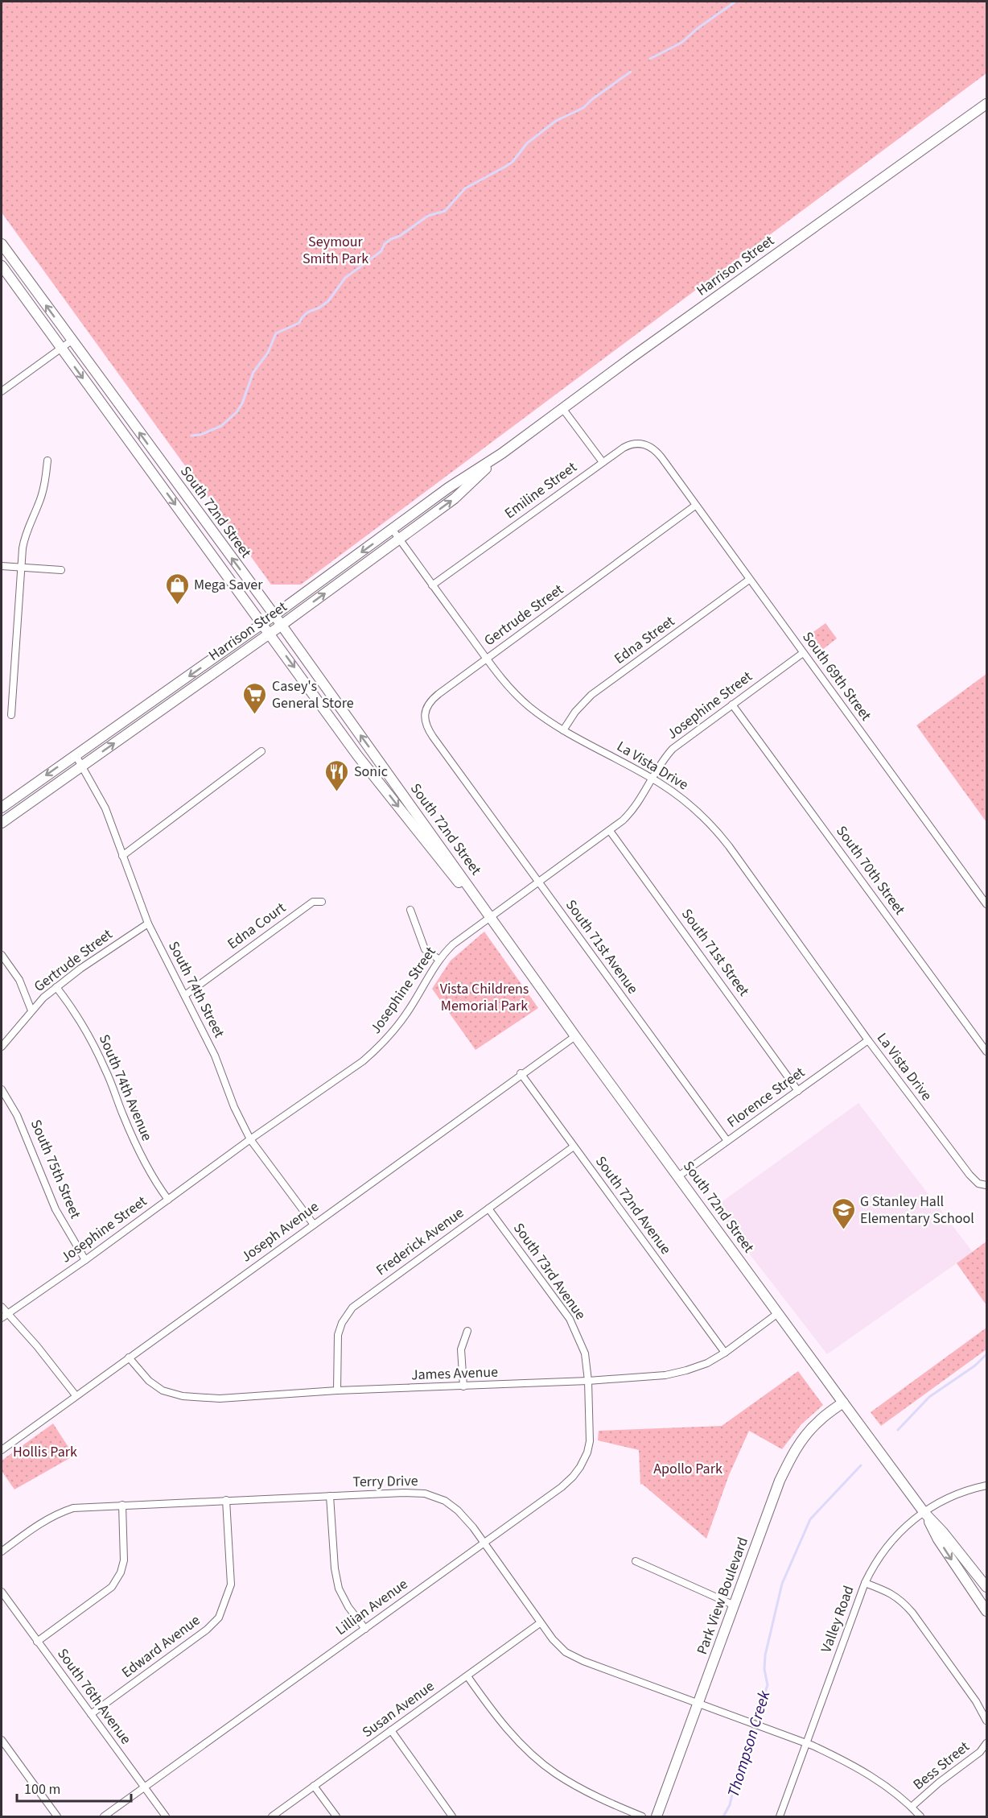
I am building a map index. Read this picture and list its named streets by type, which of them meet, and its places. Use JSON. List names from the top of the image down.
{
  "streets": {
    "main road": ["Harrison Street", "South 72nd Street", "Park View Boulevard"],
    "street": [
      "Emiline Street",
      "Gertrude Street",
      "Edna Street",
      "South 69th Street",
      "Josephine Street",
      "La Vista Drive",
      "South 70th Street",
      "Edna Court",
      "South 71st Avenue",
      "South 71st Street",
      "South 74th Street",
      "South 74th Avenue",
      "Florence Street",
      "South 75th Street",
      "South 72nd Avenue",
      "Joseph Avenue",
      "Frederick Avenue",
      "South 73rd Avenue",
      "James Avenue",
      "Terry Drive",
      "Lillian Avenue",
      "Valley Road",
      "Edward Avenue",
      "South 76th Avenue",
      "Susan Avenue",
      "Bess Street"
    ]
  },
  "crossings": [
    ["Harrison Street", "South 72nd Street"],
    ["Harrison Street", "La Vista Drive"],
    ["Harrison Street", "South 74th Street"],
    ["Emiline Street", "South 69th Street"],
    ["Emiline Street", "La Vista Drive"],
    ["South 72nd Street", "Josephine Street"],
    ["South 72nd Street", "Florence Street"],
    ["South 72nd Street", "Joseph Avenue"],
    ["South 72nd Street", "James Avenue"],
    ["South 72nd Street", "Park View Boulevard"],
    ["South 72nd Street", "Valley Road"],
    ["Gertrude Street", "South 69th Street"],
    ["Gertrude Street", "La Vista Drive"],
    ["Gertrude Street", "South 71st Avenue"],
    ["Gertrude Street", "South 74th Street"],
    ["Gertrude Street", "South 74th Avenue"],
    ["Edna Street", "South 69th Street"],
    ["Edna Street", "La Vista Drive"],
    ["South 69th Street", "Josephine Street"],
    ["Josephine Street", "La Vista Drive"],
    ["Josephine Street", "South 70th Street"],
    ["Josephine Street", "South 71st Avenue"],
    ["Josephine Street", "South 71st Street"],
    ["Josephine Street", "South 74th Street"],
    ["Josephine Street", "South 74th Avenue"],
    ["Josephine Street", "South 75th Street"],
    ["La Vista Drive", "Florence Street"],
    ["Edna Court", "South 74th Street"],
    ["South 71st Avenue", "Florence Street"],
    ["South 71st Street", "Florence Street"],
    ["South 74th Street", "Joseph Avenue"],
    ["South 72nd Avenue", "Joseph Avenue"],
    ["South 72nd Avenue", "Frederick Avenue"],
    ["South 72nd Avenue", "James Avenue"],
    ["Joseph Avenue", "James Avenue"],
    ["Frederick Avenue", "South 73rd Avenue"],
    ["Frederick Avenue", "James Avenue"],
    ["South 73rd Avenue", "James Avenue"],
    ["South 73rd Avenue", "Lillian Avenue"],
    ["James Avenue", "Lillian Avenue"],
    ["Terry Drive", "Park View Boulevard"],
    ["Terry Drive", "Lillian Avenue"],
    ["Terry Drive", "Edward Avenue"],
    ["Terry Drive", "Susan Avenue"],
    ["Lillian Avenue", "South 76th Avenue"],
    ["Edward Avenue", "South 76th Avenue"]
  ],
  "water": ["Thompson Creek"],
  "parks": [
    "Seymour Smith Park",
    "Vista Childrens Memorial Park",
    "Hollis Park",
    "Apollo Park"
  ],
  "places": {
    "shop": ["Mega Saver"],
    "supermarket": ["Casey's General Store"],
    "restaurant": ["Sonic"],
    "school or university": ["G Stanley Hall Elementary School"]
  },
  "scale_bar": "100 m"
}
